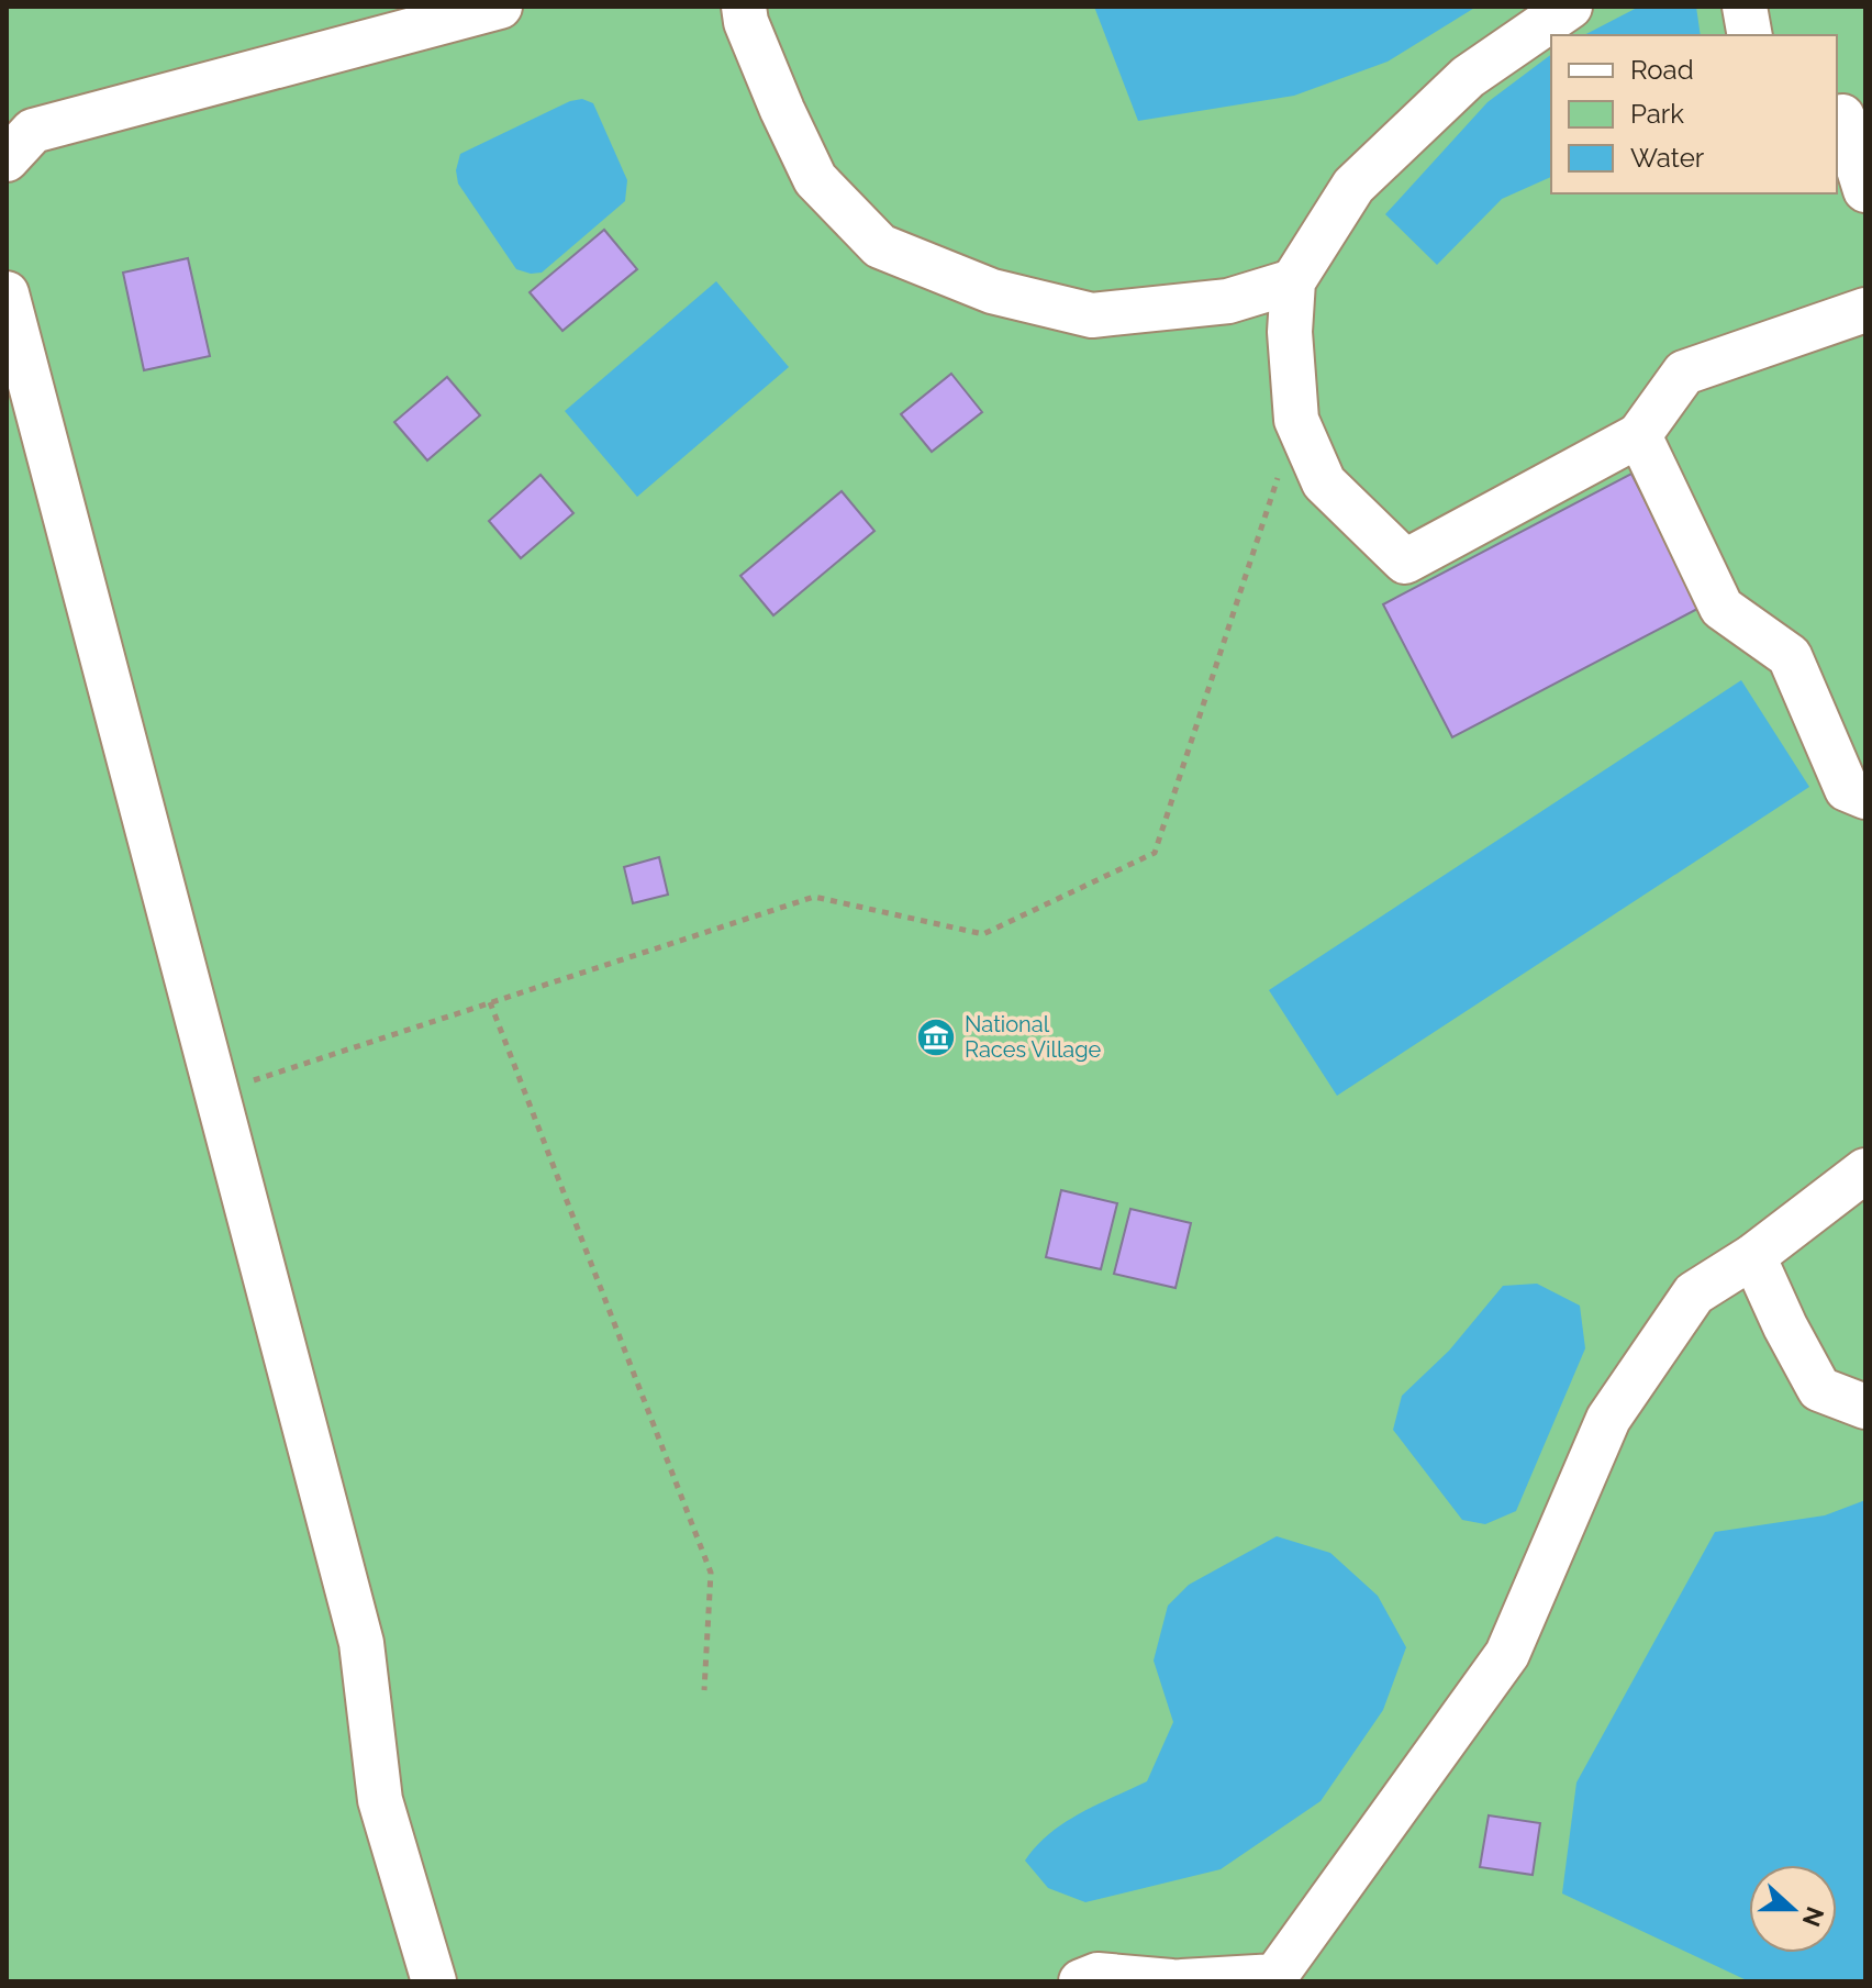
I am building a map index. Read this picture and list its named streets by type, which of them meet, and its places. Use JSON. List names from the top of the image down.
{
  "places": {
    "museum": ["National Races Village"]
  },
  "legend": ["Road", "Park", "Water"],
  "north": "right"
}
